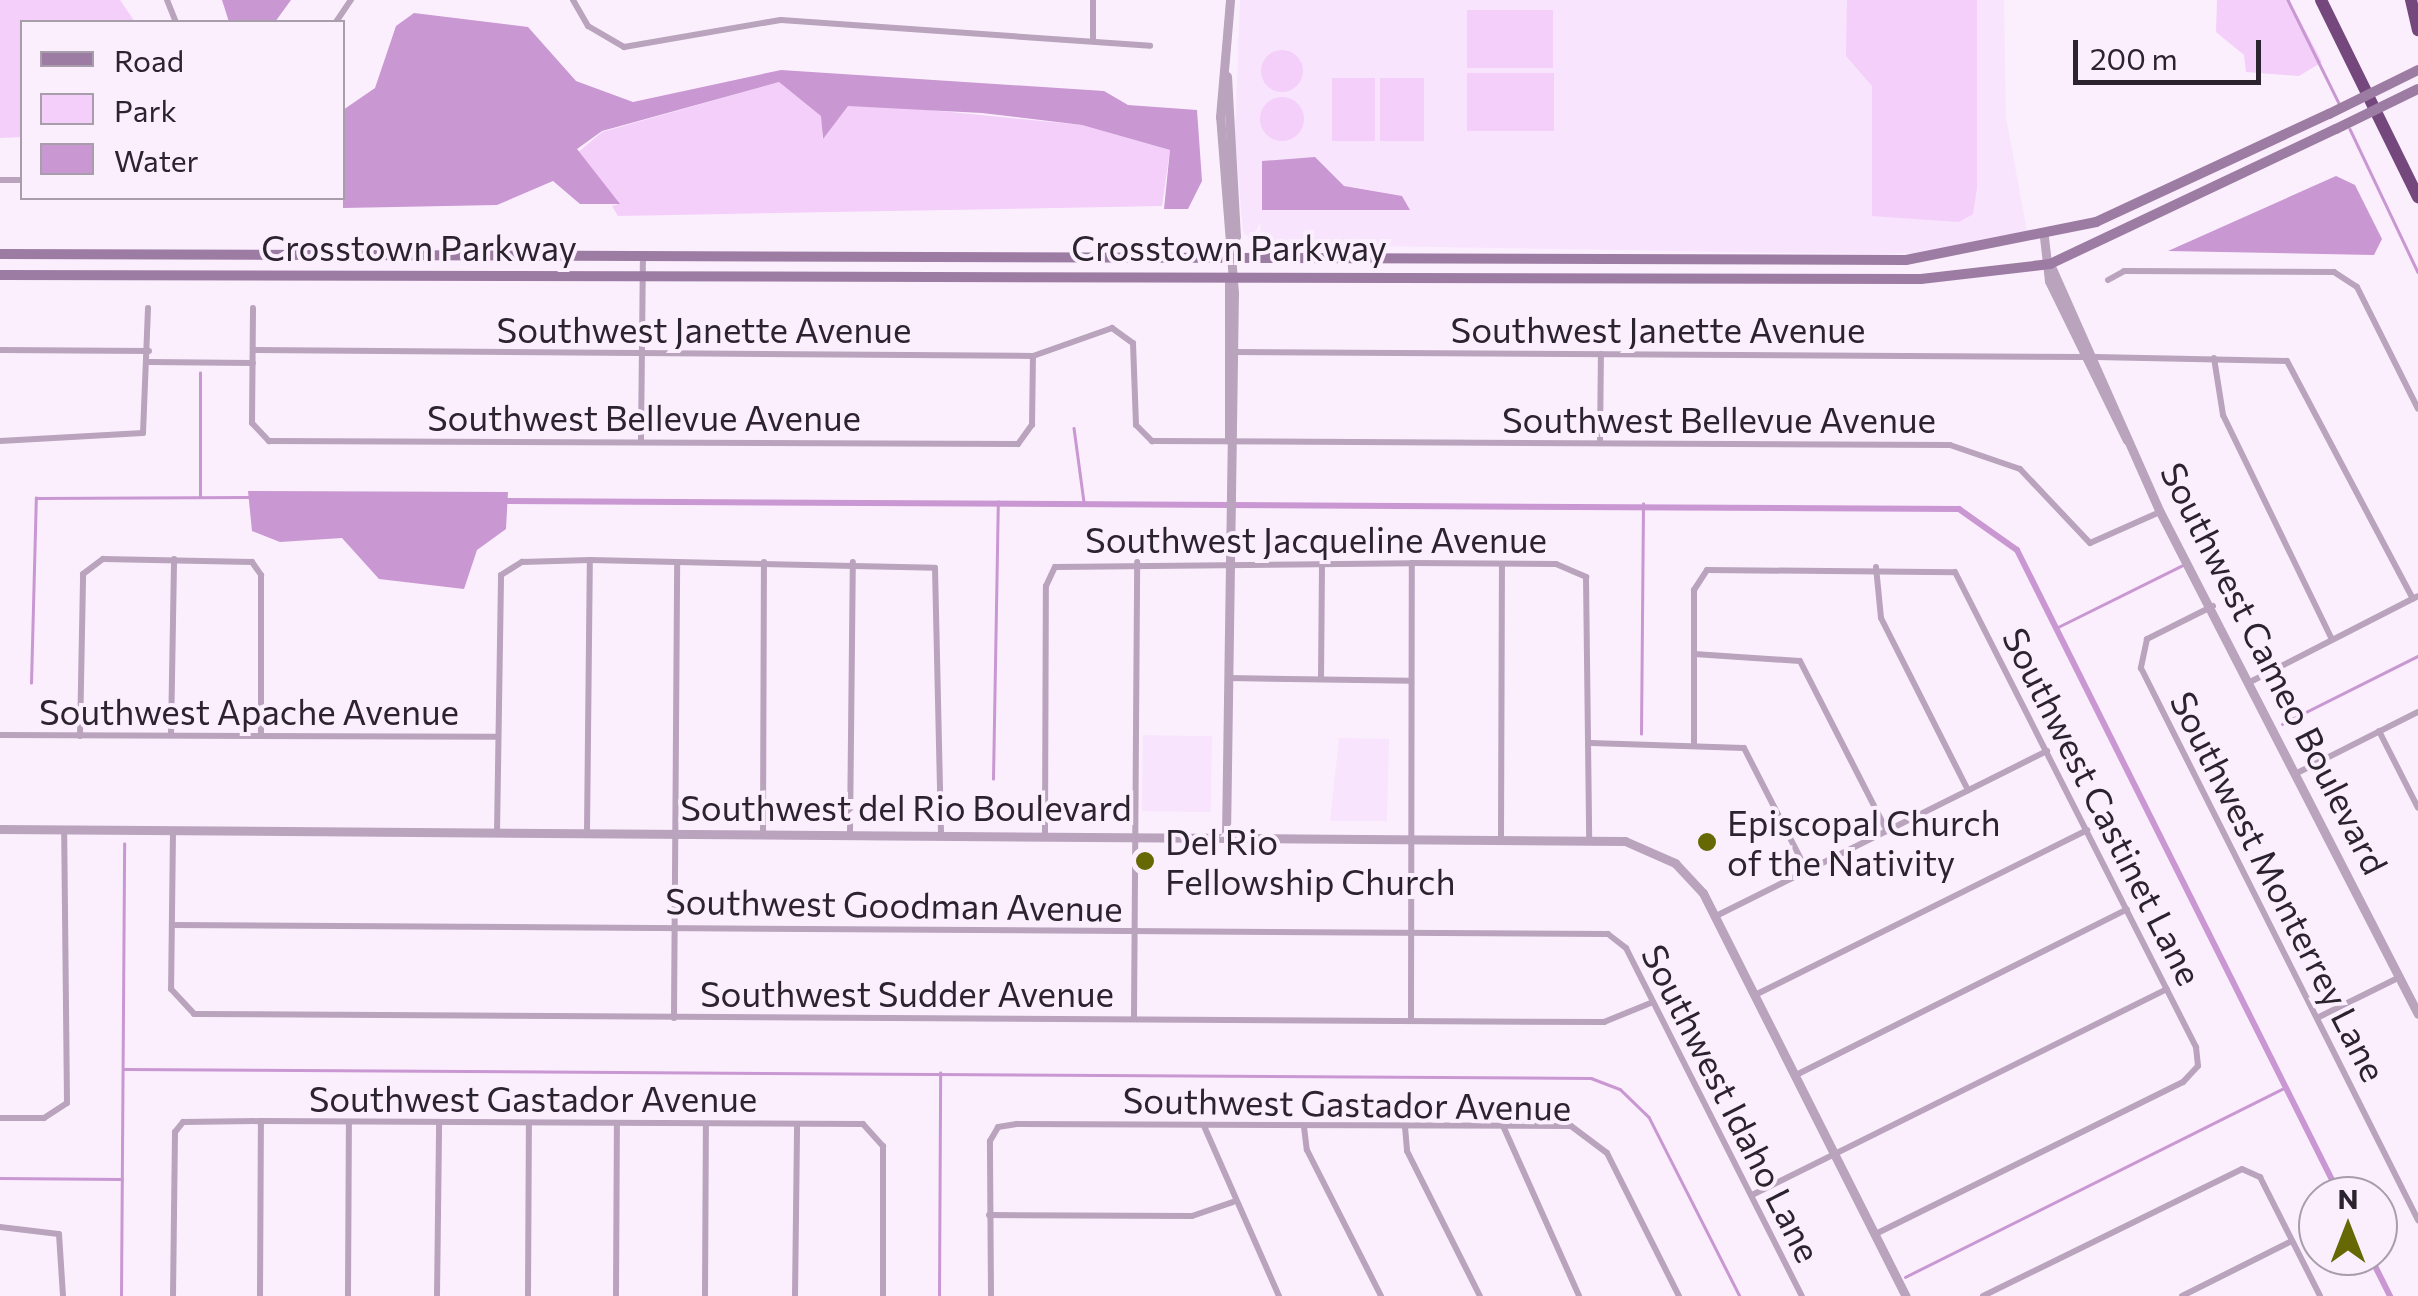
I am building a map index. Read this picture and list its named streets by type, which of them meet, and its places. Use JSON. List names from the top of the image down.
{
  "streets": {
    "main road": ["Crosstown Parkway"],
    "street": [
      "Southwest Janette Avenue",
      "Southwest Bellevue Avenue",
      "Southwest Jacqueline Avenue",
      "Southwest Cameo Boulevard",
      "Southwest Apache Avenue",
      "Southwest Castinet Lane",
      "Southwest del Rio Boulevard",
      "Southwest Monterrey Lane",
      "Southwest Goodman Avenue",
      "Southwest Sudder Avenue",
      "Southwest Gastador Avenue",
      "Southwest Idaho Lane"
    ]
  },
  "crossings": [
    ["Crosstown Parkway", "Southwest Cameo Boulevard"],
    ["Southwest Janette Avenue", "Southwest Bellevue Avenue"],
    ["Southwest Janette Avenue", "Southwest Cameo Boulevard"],
    ["Southwest Bellevue Avenue", "Southwest Cameo Boulevard"],
    ["Southwest Jacqueline Avenue", "Southwest del Rio Boulevard"],
    ["Southwest Cameo Boulevard", "Southwest Monterrey Lane"],
    ["Southwest Castinet Lane", "Southwest del Rio Boulevard"],
    ["Southwest Goodman Avenue", "Southwest Sudder Avenue"],
    ["Southwest Goodman Avenue", "Southwest Idaho Lane"],
    ["Southwest Sudder Avenue", "Southwest Idaho Lane"]
  ],
  "places": ["Episcopal Church of the Nativity", "Del Rio Fellowship Church"],
  "legend": ["Road", "Park", "Water"],
  "scale_bar": "200 m",
  "north": "top"
}
